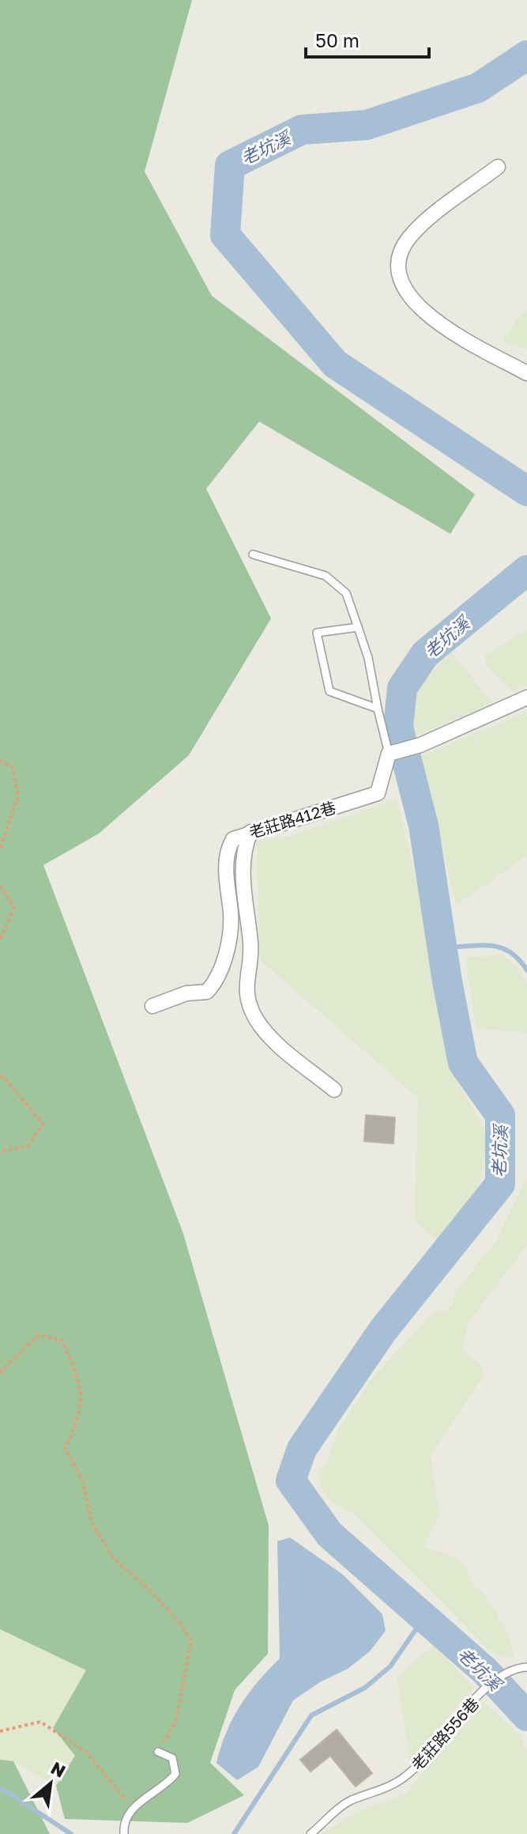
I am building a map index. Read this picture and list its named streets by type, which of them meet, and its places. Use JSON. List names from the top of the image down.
{
  "streets": {
    "street": ["老莊路412巷"],
    "lane": ["老莊路556巷"]
  },
  "water": ["老坑溪"],
  "scale_bar": "50 m",
  "north": "top right"
}
